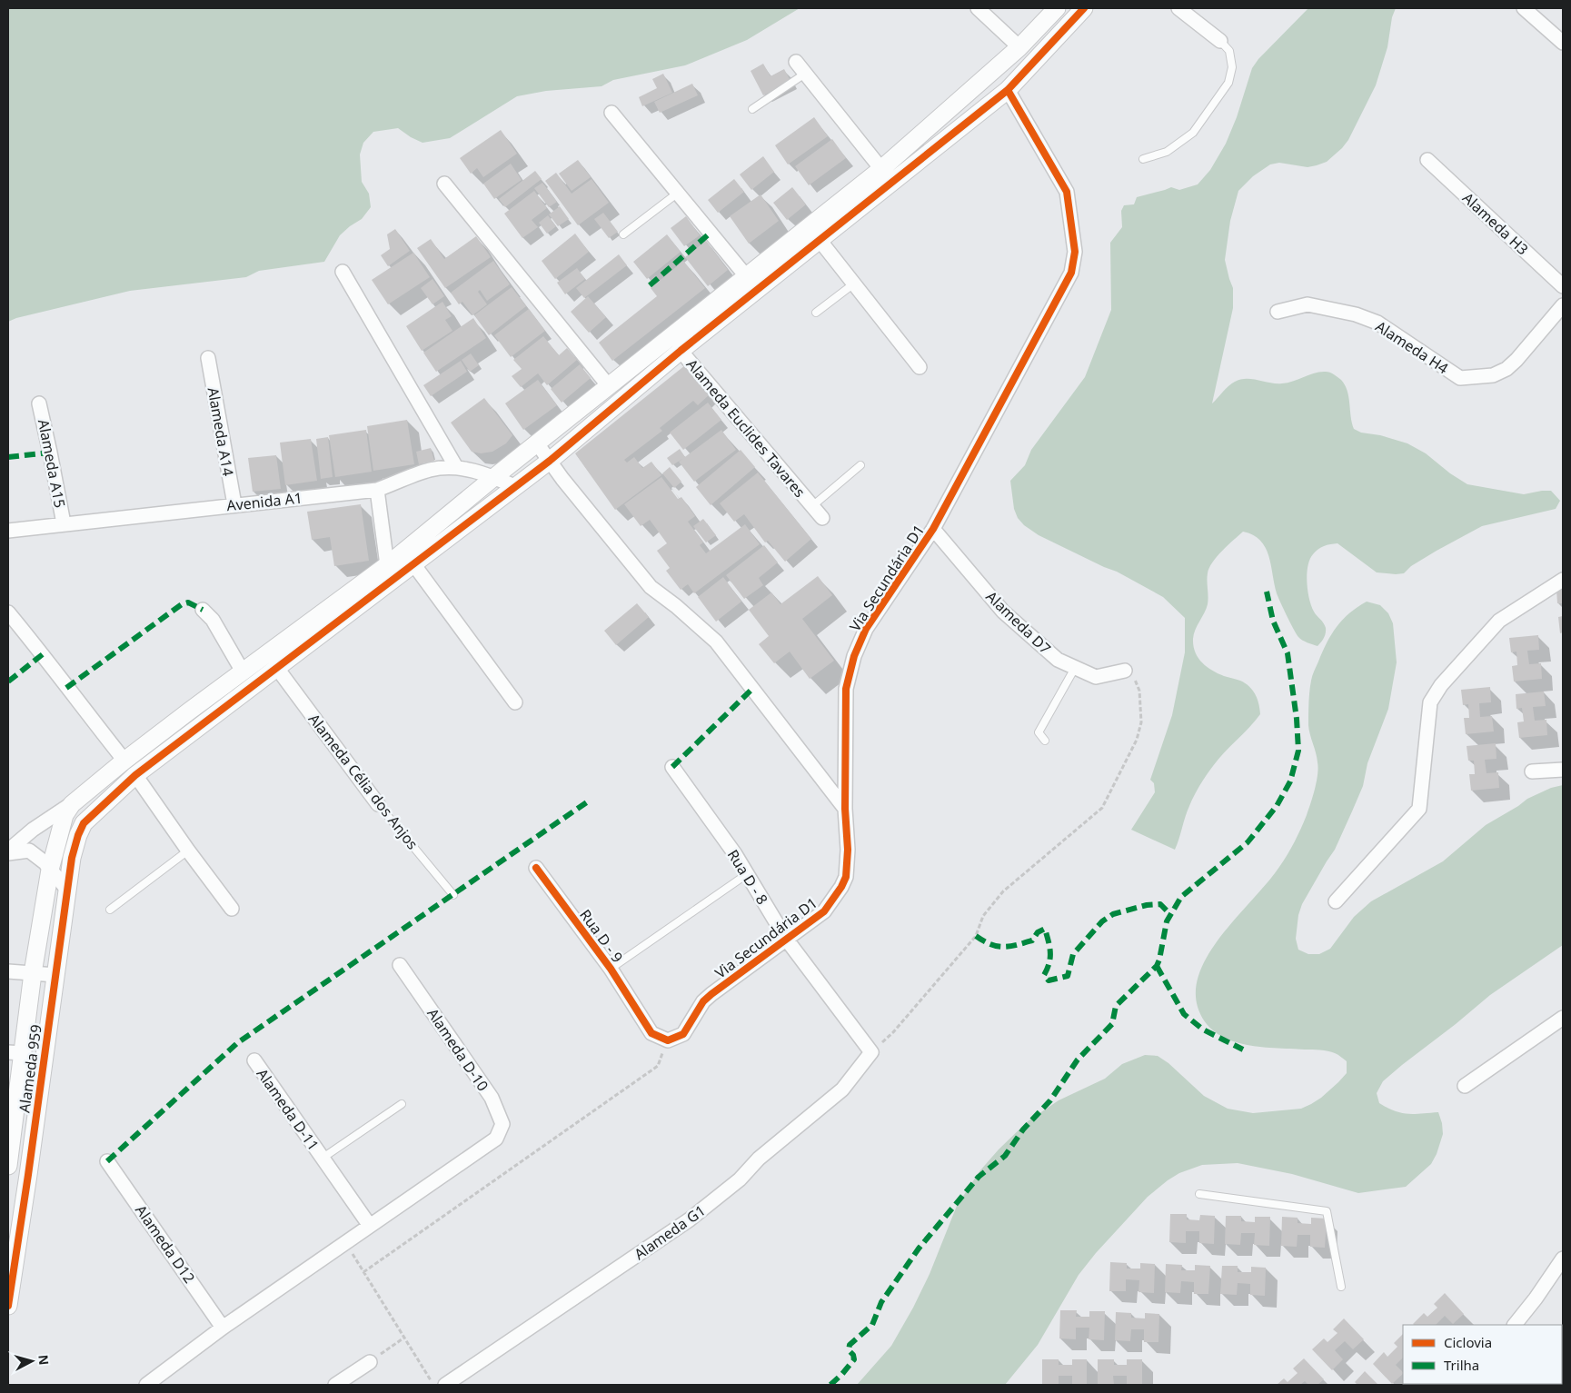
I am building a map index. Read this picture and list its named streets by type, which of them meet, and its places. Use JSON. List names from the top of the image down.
{
  "streets": {
    "street": [
      "Alameda H3",
      "Alameda H4",
      "Alameda Euclides Tavares",
      "Alameda A14",
      "Alameda A15",
      "Avenida A1",
      "Via Secundária D1",
      "Alameda D7",
      "Alameda Célia dos Anjos",
      "Rua D - 8",
      "Rua D - 9",
      "Alameda D-10",
      "Alameda 959",
      "Alameda D-11",
      "Alameda G1",
      "Alameda D12"
    ]
  },
  "crossings": [
    ["Alameda Euclides Tavares", "Alameda 959"],
    ["Alameda A14", "Avenida A1"],
    ["Alameda A15", "Avenida A1"],
    ["Avenida A1", "Alameda 959"],
    ["Via Secundária D1", "Alameda D7"],
    ["Via Secundária D1", "Rua D - 8"],
    ["Via Secundária D1", "Rua D - 9"],
    ["Via Secundária D1", "Alameda 959"],
    ["Alameda Célia dos Anjos", "Alameda 959"],
    ["Rua D - 8", "Alameda G1"],
    ["Alameda D-10", "Alameda D-11"]
  ],
  "legend": ["Ciclovia", "Trilha"],
  "north": "right"
}
